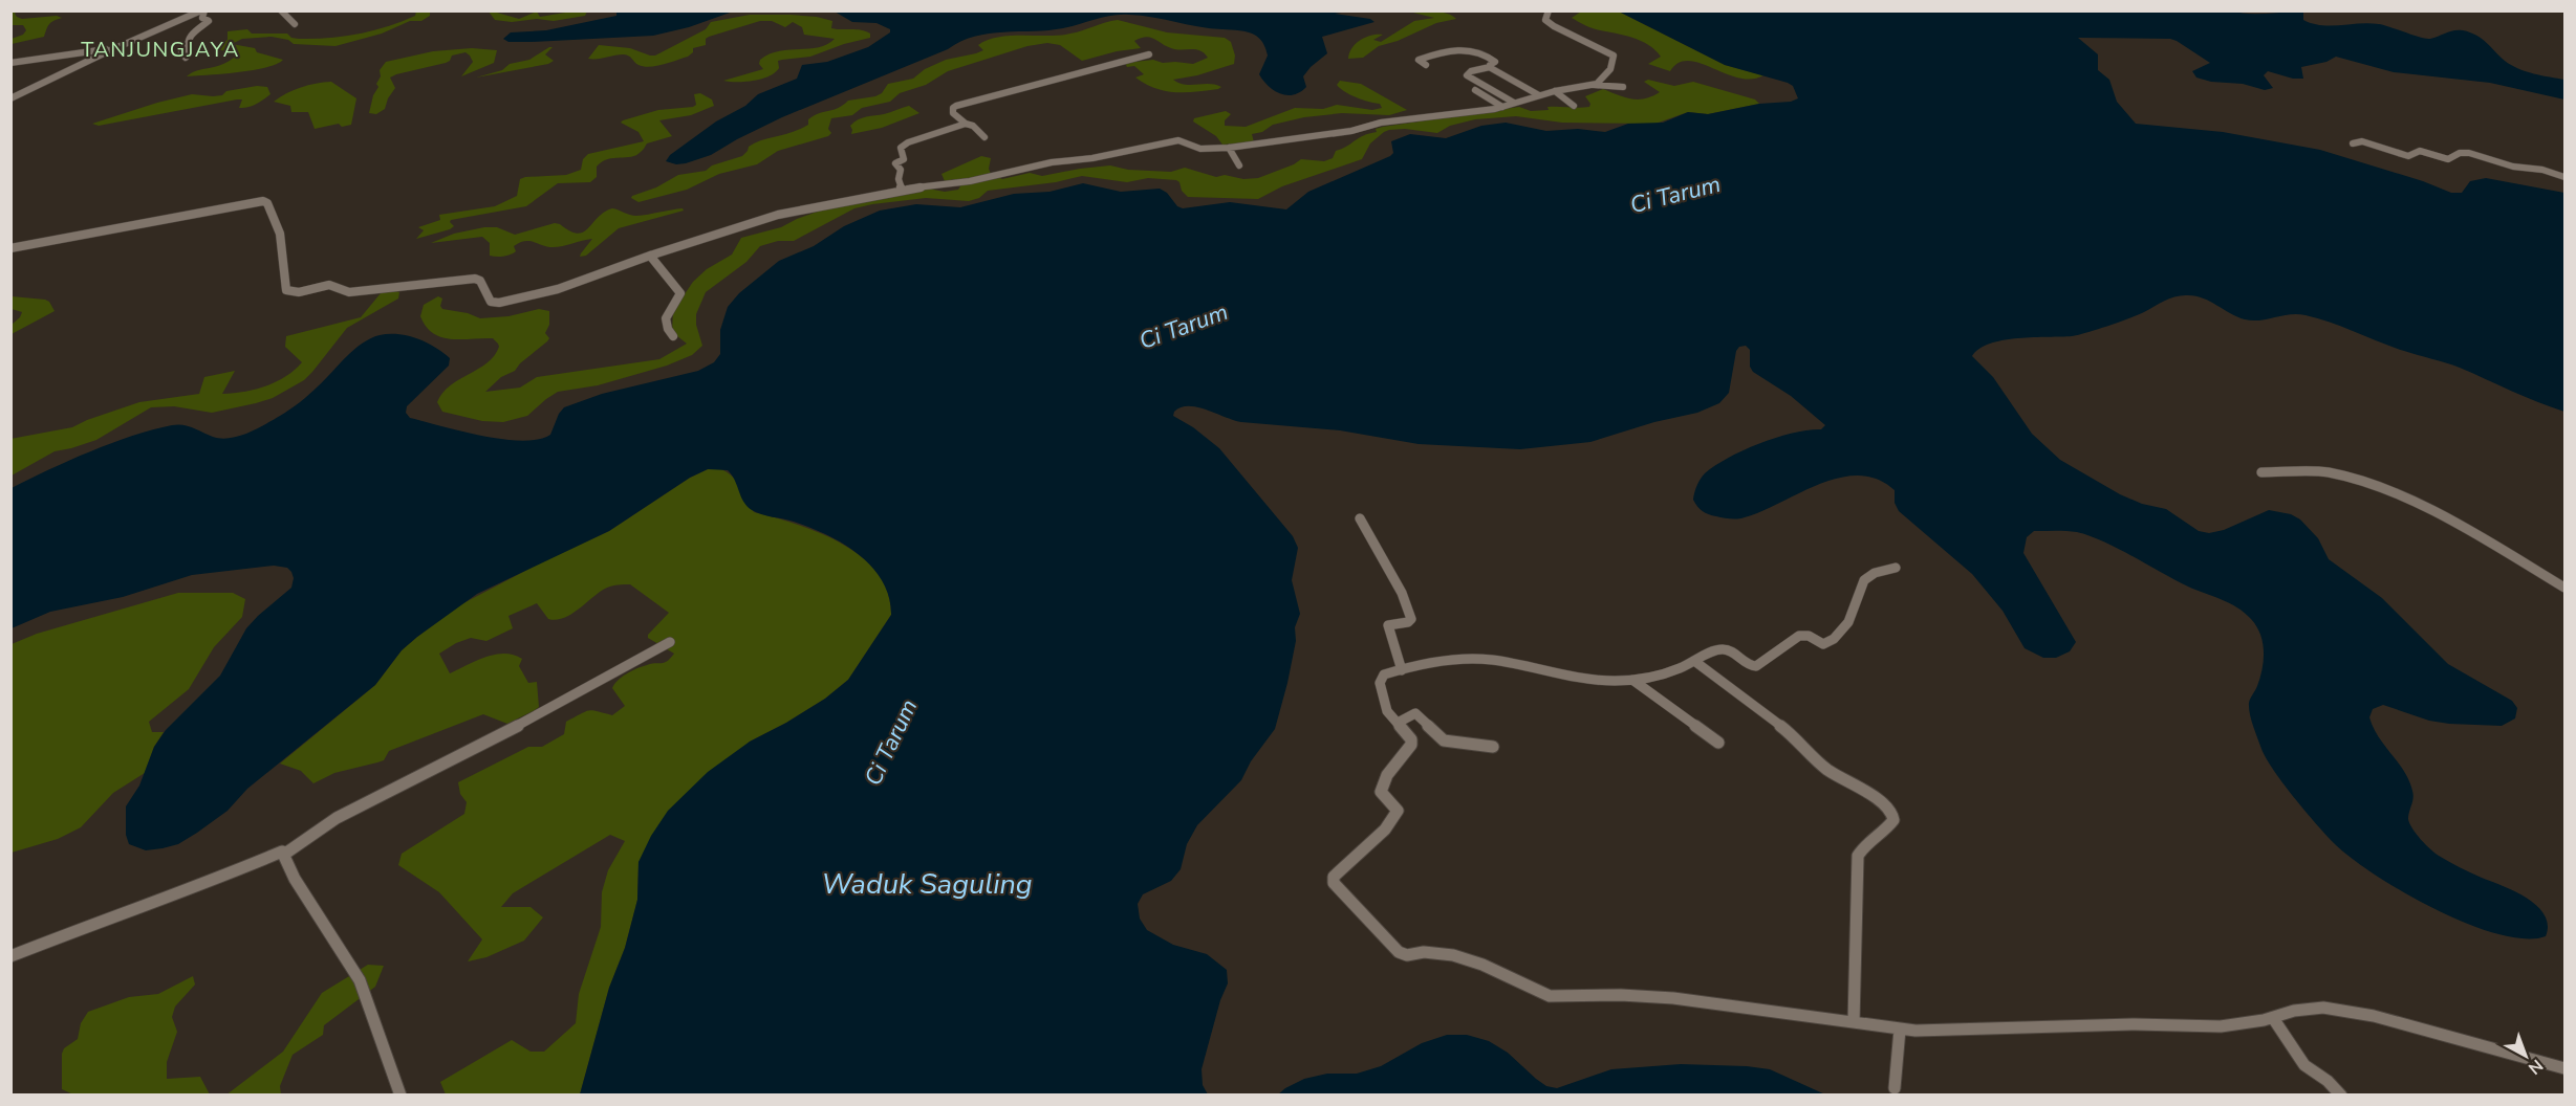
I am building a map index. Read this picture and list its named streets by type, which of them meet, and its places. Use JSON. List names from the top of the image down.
{
  "districts": ["TANJUNGJAYA"],
  "water": ["Ci Tarum", "Waduk Saguling"],
  "north": "bottom right"
}
